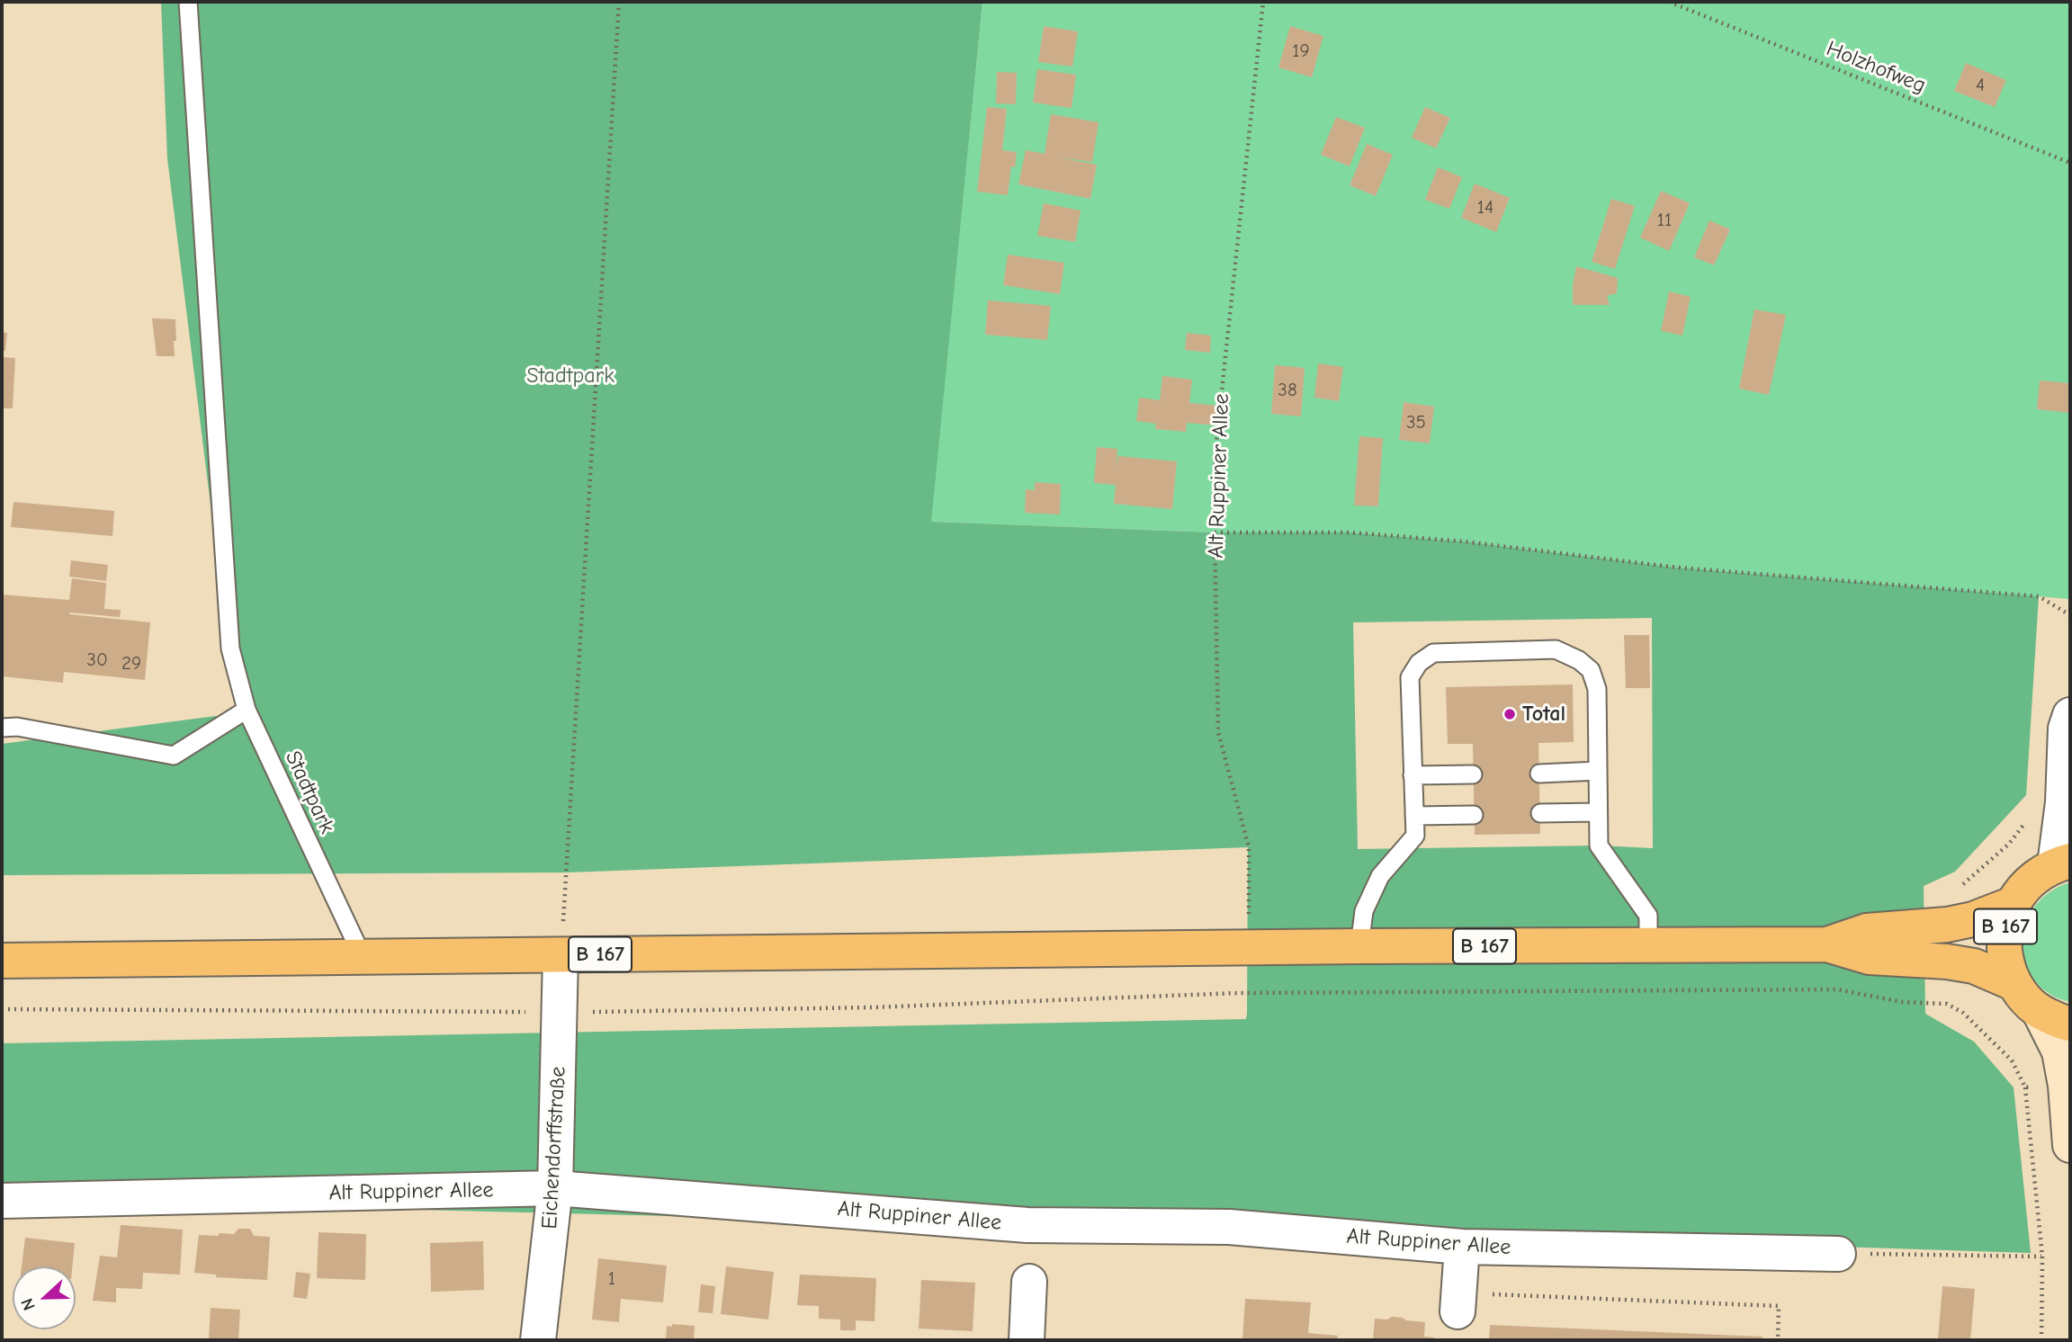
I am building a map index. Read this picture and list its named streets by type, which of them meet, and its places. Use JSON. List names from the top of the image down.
{
  "streets": {
    "main road": ["B 167"],
    "street": ["Alt Ruppiner Allee", "Eichendorffstraße"],
    "lane": ["Stadtpark"],
    "path": ["Holzhofweg"]
  },
  "crossings": [
    ["Alt Ruppiner Allee", "B 167"],
    ["Alt Ruppiner Allee", "Eichendorffstraße"],
    ["Stadtpark", "B 167"],
    ["B 167", "Eichendorffstraße"]
  ],
  "parks": ["Stadtpark"],
  "places": ["Total"],
  "house_numbers": [
    "19",
    "4",
    "14",
    "11",
    "38",
    "35",
    "30",
    "29",
    "1"
  ],
  "north": "left"
}
